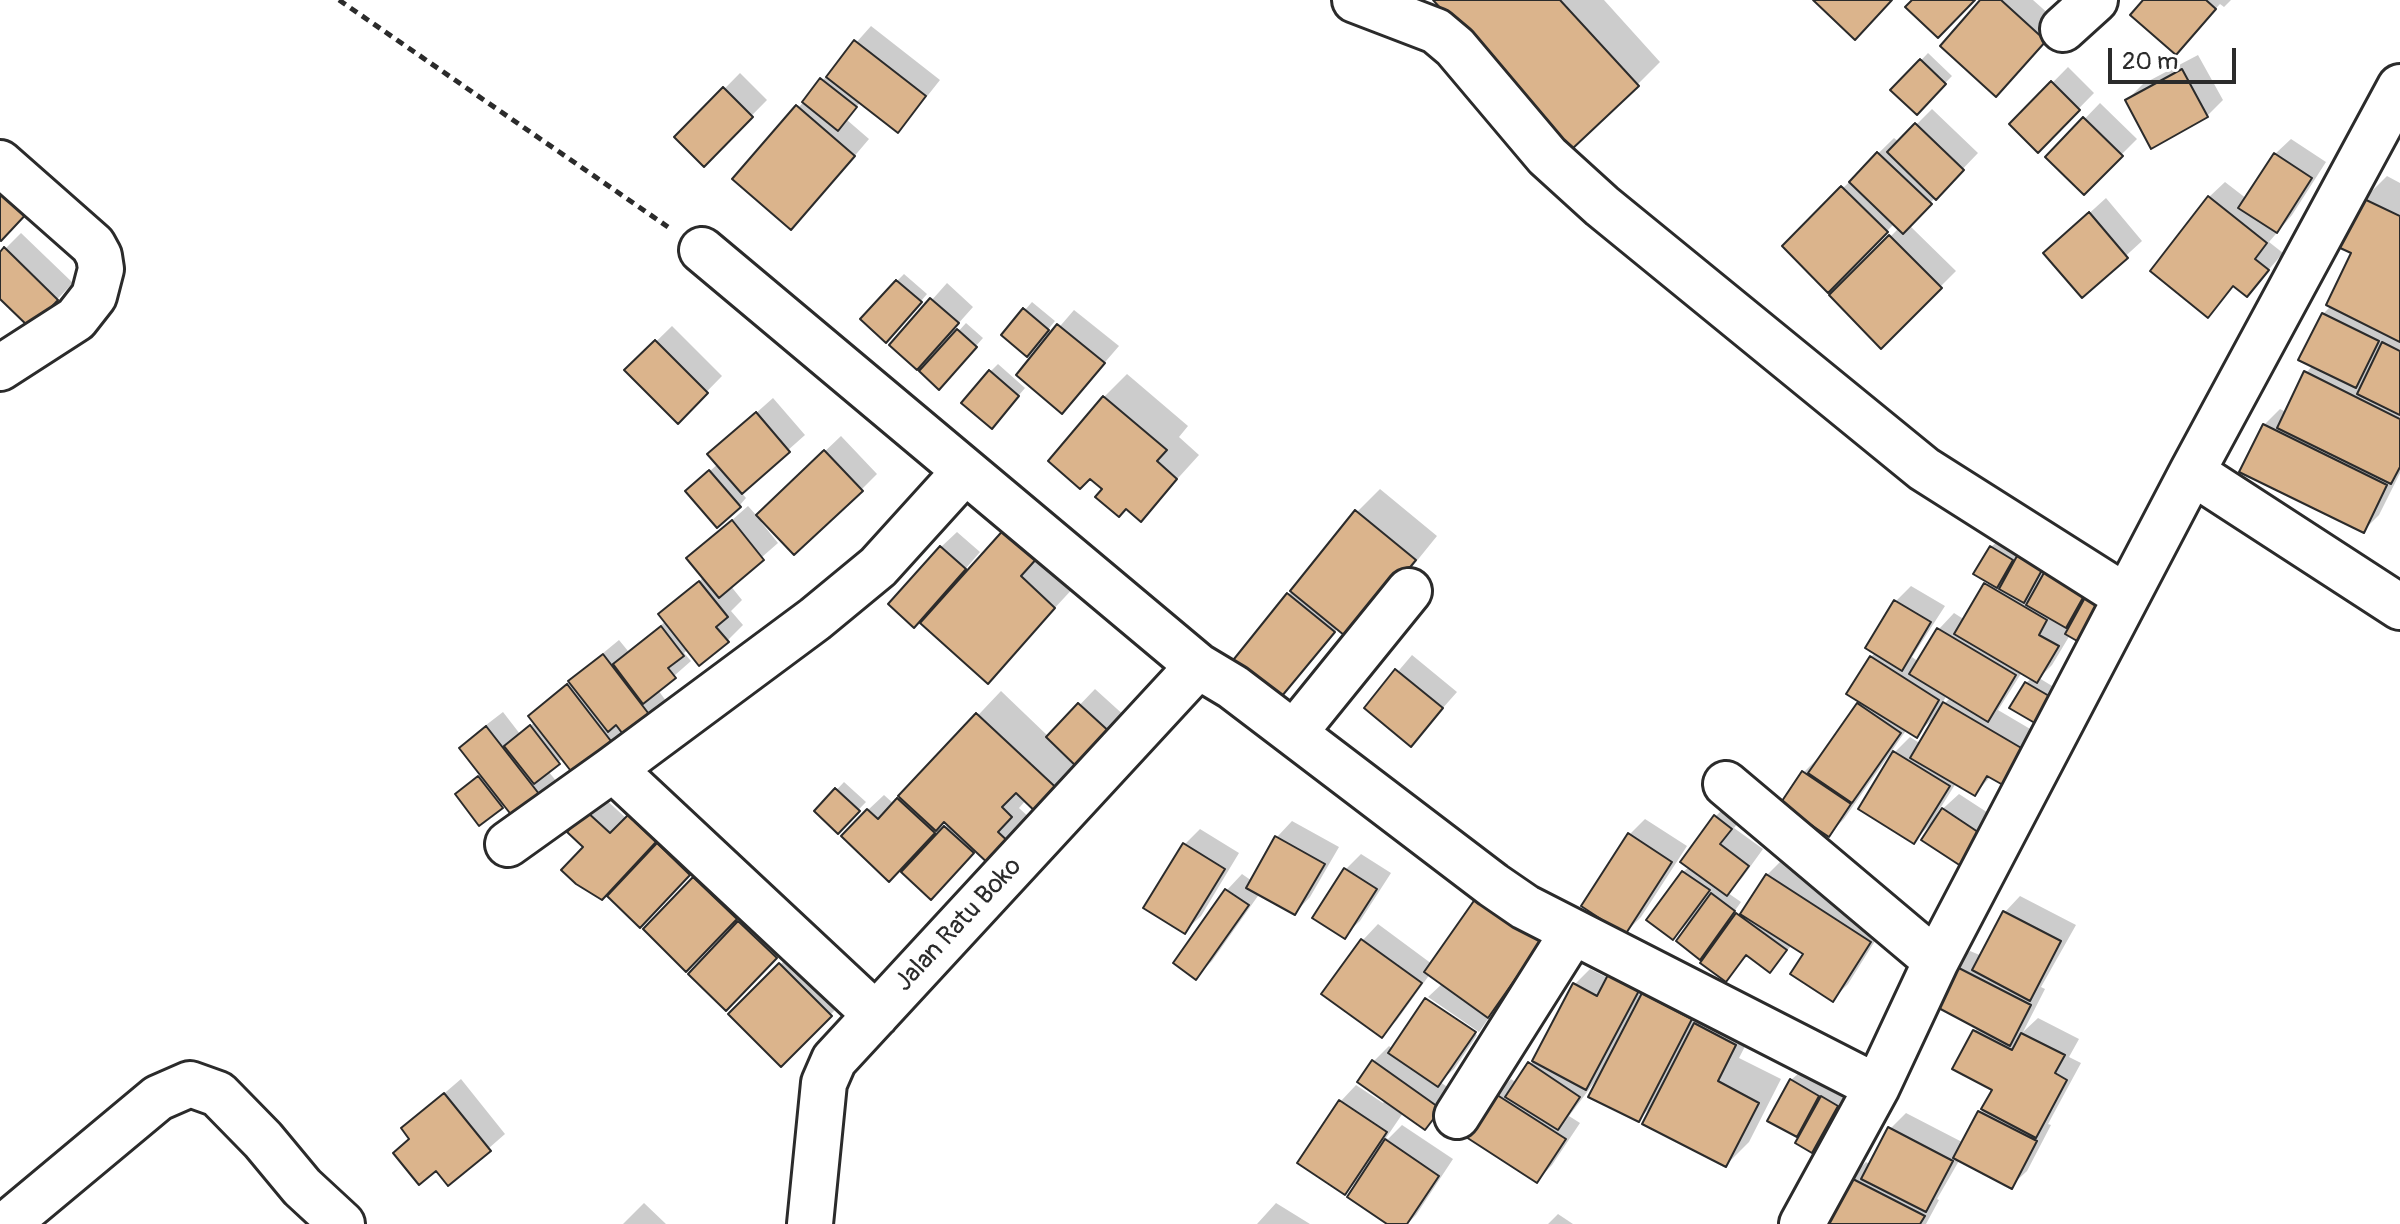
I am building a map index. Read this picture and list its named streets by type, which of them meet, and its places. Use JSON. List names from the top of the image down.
{
  "streets": {
    "street": ["Jalan Ratu Boko"]
  },
  "scale_bar": "20 m"
}
